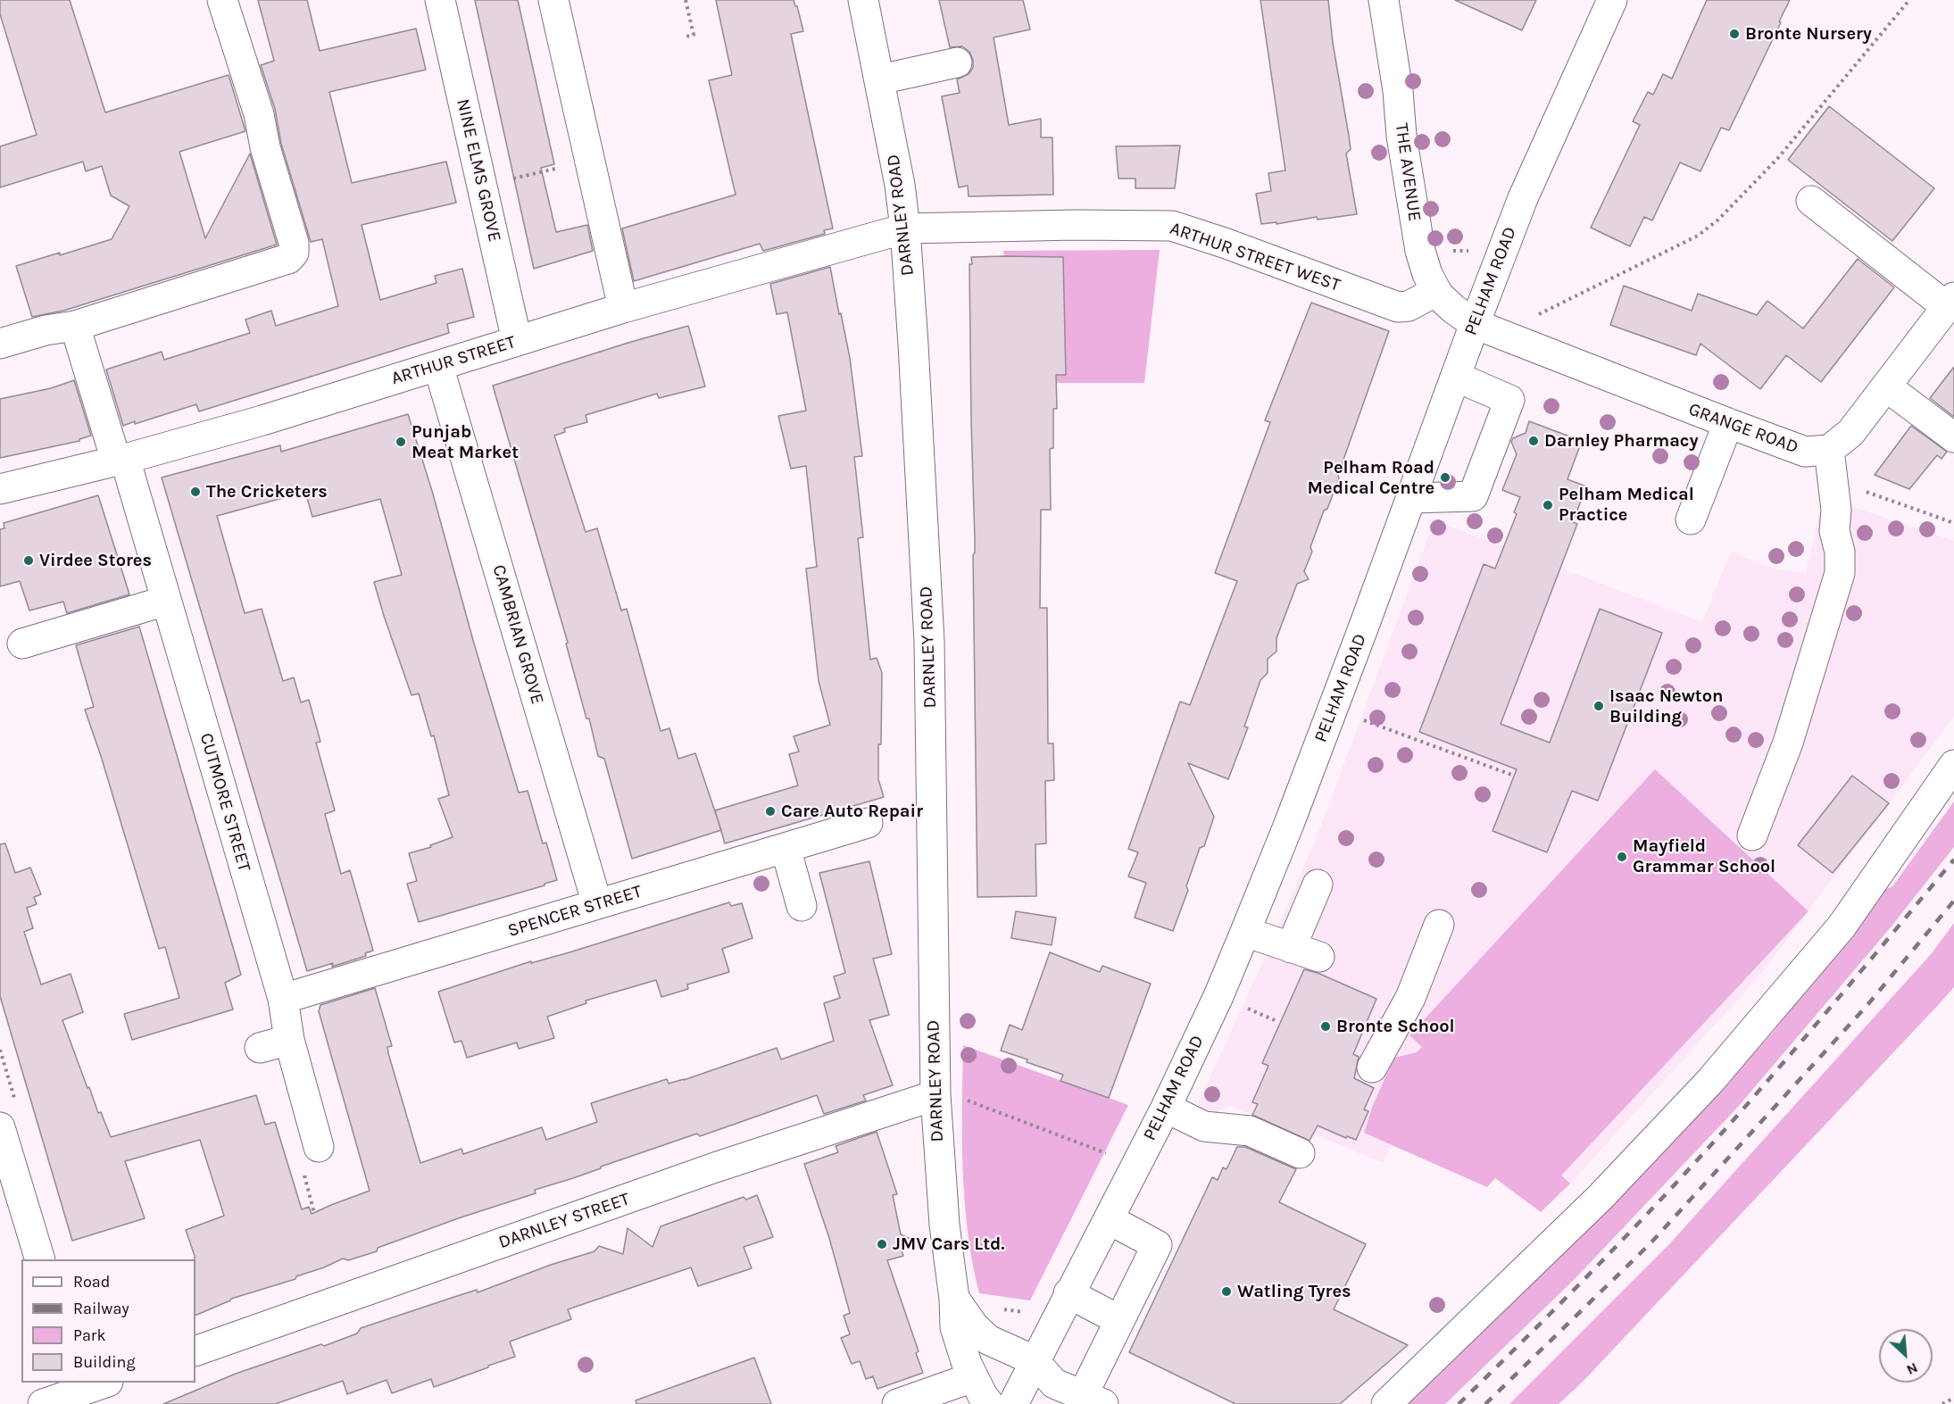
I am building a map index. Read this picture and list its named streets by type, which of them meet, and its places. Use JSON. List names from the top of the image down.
{
  "streets": {
    "street": [
      "NINE ELMS GROVE",
      "THE AVENUE",
      "DARNLEY ROAD",
      "ARTHUR STREET WEST",
      "PELHAM ROAD",
      "ARTHUR STREET",
      "GRANGE ROAD",
      "CAMBRIAN GROVE",
      "CUTMORE STREET",
      "SPENCER STREET",
      "DARNLEY STREET"
    ]
  },
  "crossings": [
    ["NINE ELMS GROVE", "ARTHUR STREET"],
    ["THE AVENUE", "ARTHUR STREET WEST"],
    ["THE AVENUE", "PELHAM ROAD"],
    ["THE AVENUE", "GRANGE ROAD"],
    ["DARNLEY ROAD", "ARTHUR STREET WEST"],
    ["DARNLEY ROAD", "PELHAM ROAD"],
    ["DARNLEY ROAD", "ARTHUR STREET"],
    ["DARNLEY ROAD", "DARNLEY STREET"],
    ["ARTHUR STREET WEST", "ARTHUR STREET"],
    ["PELHAM ROAD", "GRANGE ROAD"],
    ["ARTHUR STREET", "CAMBRIAN GROVE"],
    ["ARTHUR STREET", "CUTMORE STREET"],
    ["CAMBRIAN GROVE", "SPENCER STREET"],
    ["CUTMORE STREET", "SPENCER STREET"]
  ],
  "places": [
    "Bronte Nursery",
    "Darnley Pharmacy",
    "Punjab Meat Market",
    "Pelham Road Medical Centre",
    "The Cricketers",
    "Pelham Medical Practice",
    "Virdee Stores",
    "Isaac Newton Building",
    "Care Auto Repair",
    "Mayfield Grammar School",
    "Bronte School",
    "JMV Cars Ltd.",
    "Watling Tyres"
  ],
  "legend": [
    "Road",
    "Railway",
    "Park",
    "Building"
  ],
  "north": "bottom right"
}
